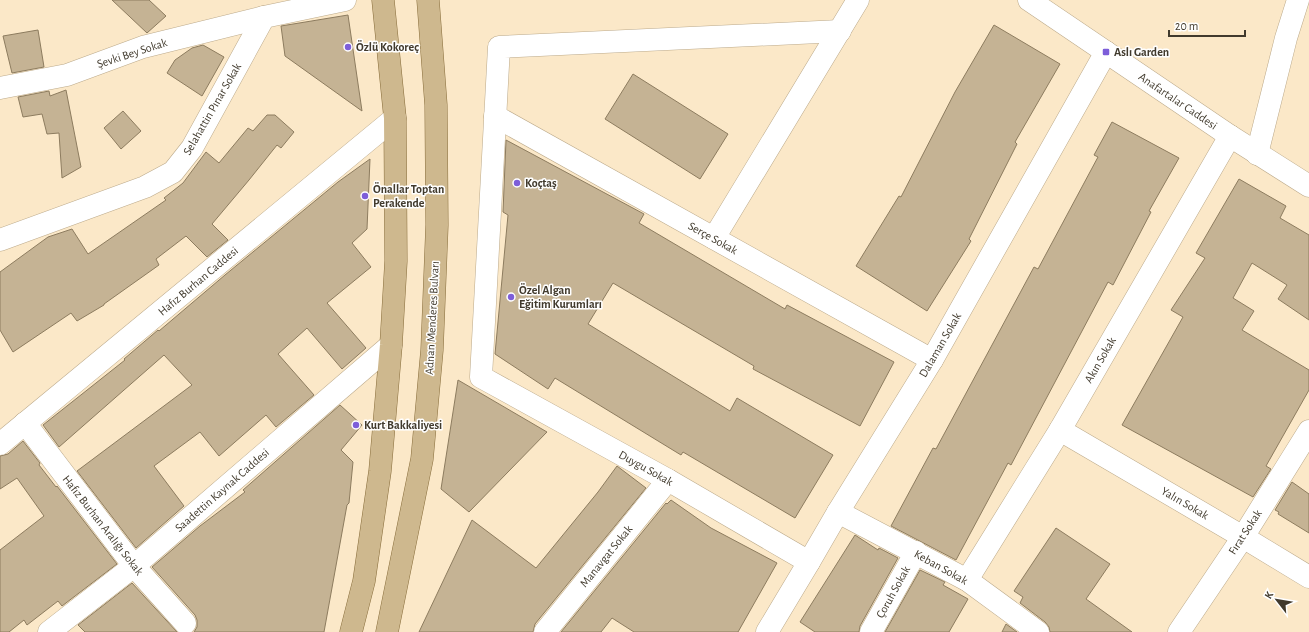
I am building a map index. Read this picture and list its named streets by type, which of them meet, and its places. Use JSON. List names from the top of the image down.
{
  "streets": {
    "main road": ["Adnan Menderes Bulvarı"],
    "street": [
      "Şevki Bey Sokak",
      "Anafartalar Caddesi",
      "Selahattin Pınar Sokak",
      "Serçe Sokak",
      "Hafız Burhan Caddesi",
      "Dalaman Sokak",
      "Akın Sokak",
      "Duygu Sokak",
      "Saadettin Kaynak Caddesi",
      "Yalın Sokak",
      "Hafız Burhan Aralığı Sokak",
      "Fırat Sokak",
      "Manavgat Sokak",
      "Keban Sokak",
      "Çoruh Sokak"
    ]
  },
  "crossings": [
    ["Şevki Bey Sokak", "Selahattin Pınar Sokak"],
    ["Anafartalar Caddesi", "Dalaman Sokak"],
    ["Anafartalar Caddesi", "Akın Sokak"],
    ["Serçe Sokak", "Dalaman Sokak"],
    ["Serçe Sokak", "Duygu Sokak"],
    ["Hafız Burhan Caddesi", "Hafız Burhan Aralığı Sokak"],
    ["Dalaman Sokak", "Duygu Sokak"],
    ["Dalaman Sokak", "Keban Sokak"],
    ["Akın Sokak", "Yalın Sokak"],
    ["Akın Sokak", "Keban Sokak"],
    ["Duygu Sokak", "Manavgat Sokak"],
    ["Saadettin Kaynak Caddesi", "Hafız Burhan Aralığı Sokak"],
    ["Yalın Sokak", "Fırat Sokak"],
    ["Keban Sokak", "Çoruh Sokak"]
  ],
  "places": {
    "other": [
      "Özlü Kokoreç",
      "Koçtaş",
      "Önallar Toptan Perakende",
      "Özel Algan Eğitim Kurumları",
      "Kurt Bakkaliyesi"
    ],
    "transit": ["Aslı Garden"]
  },
  "scale_bar": "20 m",
  "north": "top left"
}
